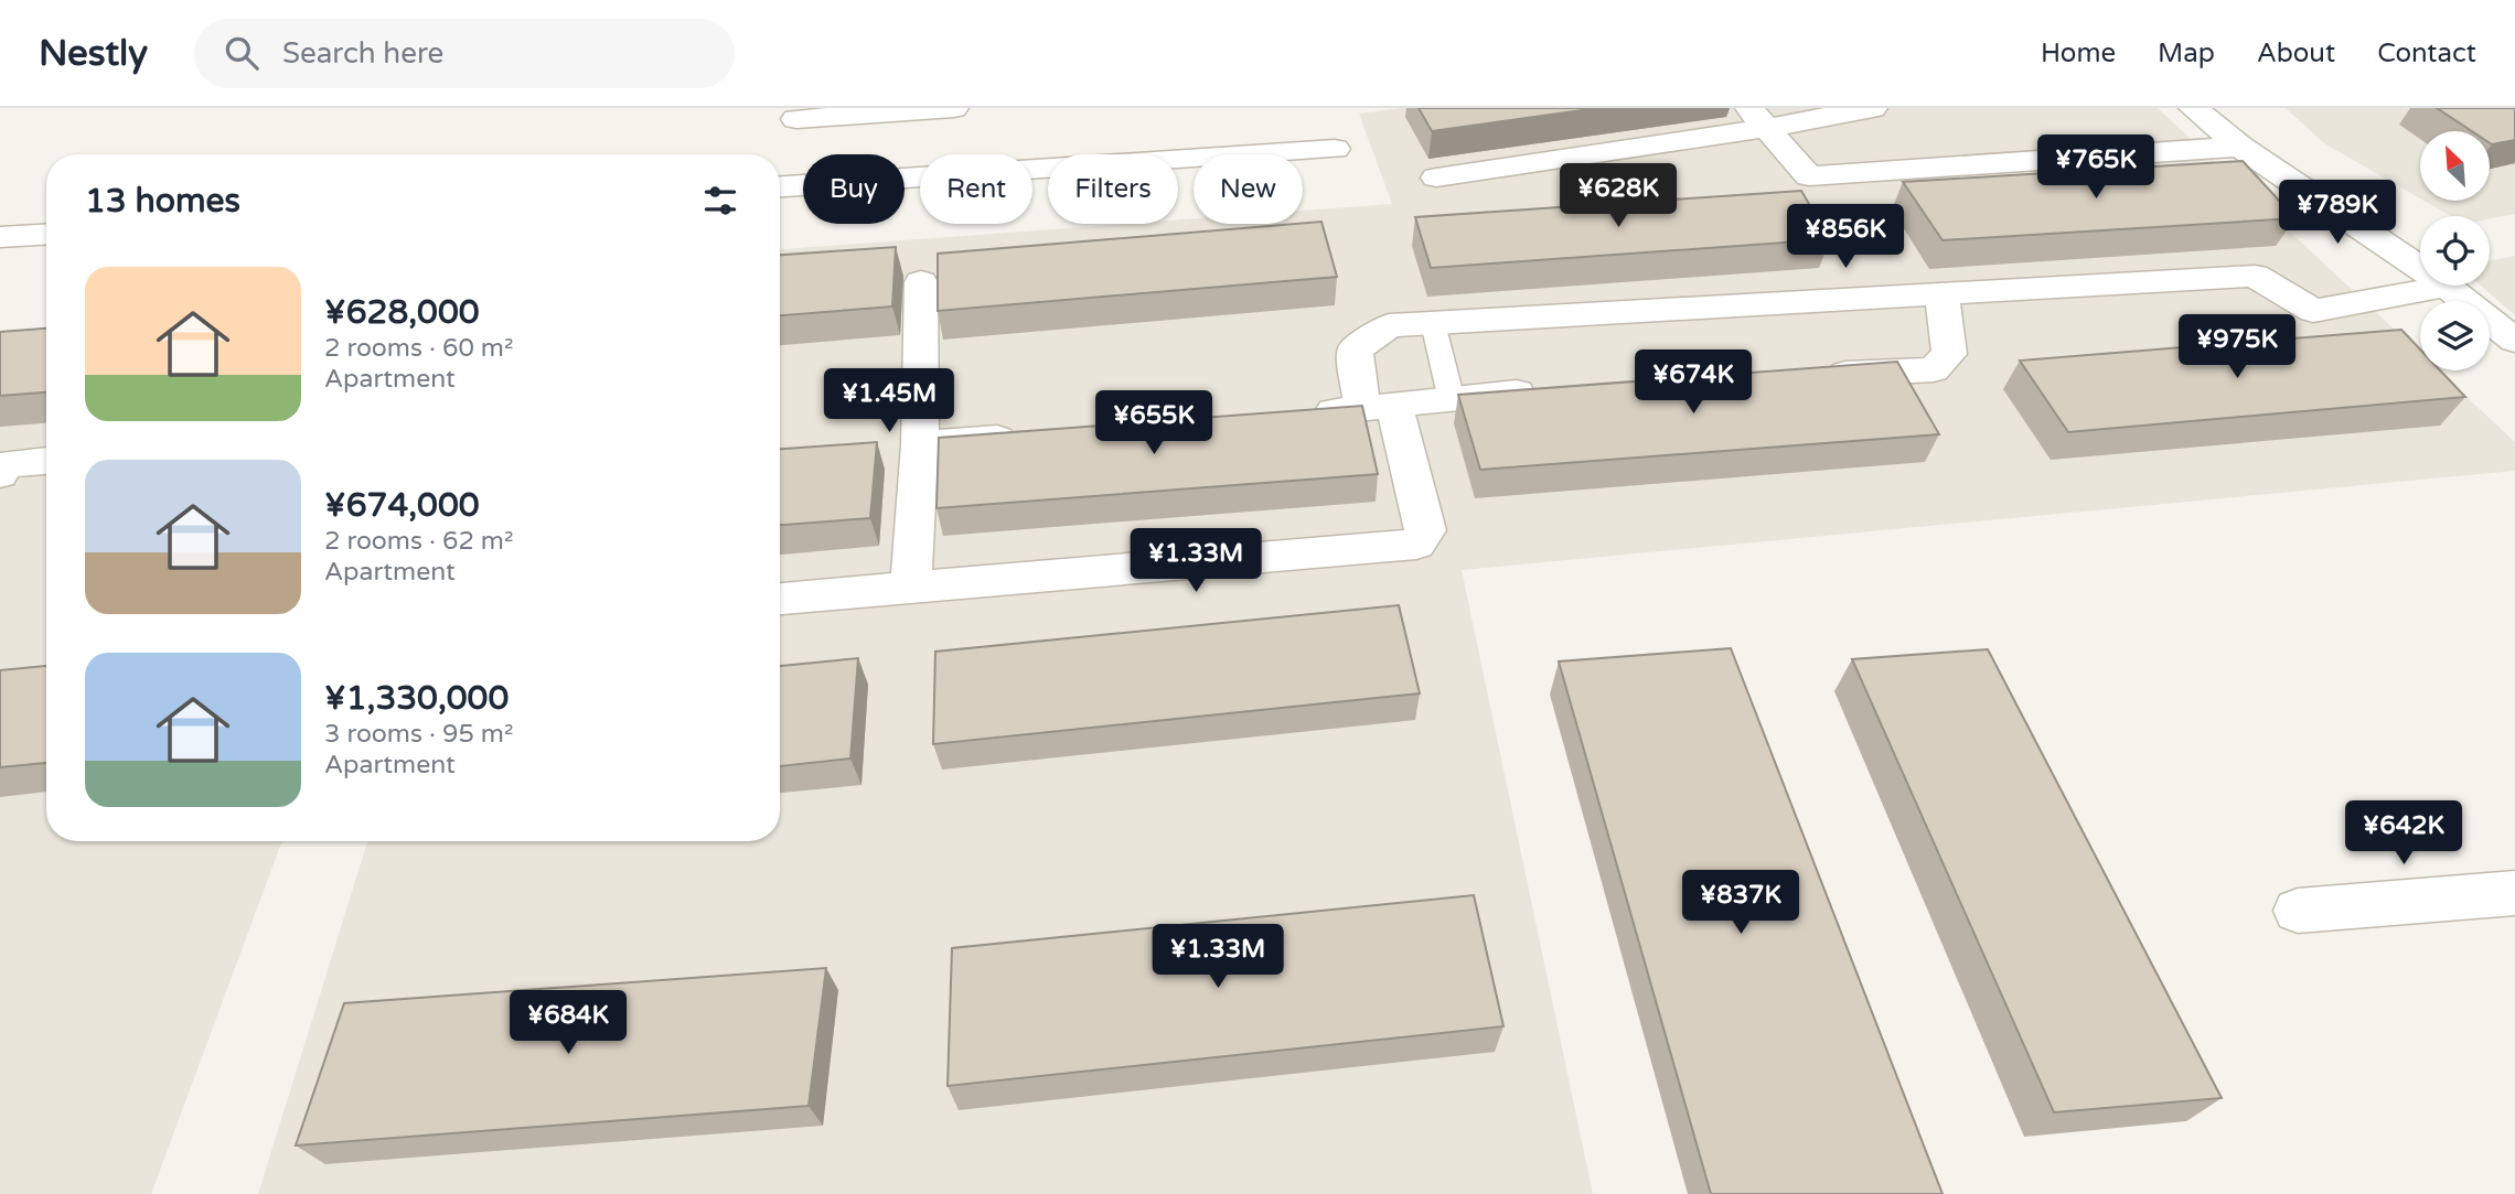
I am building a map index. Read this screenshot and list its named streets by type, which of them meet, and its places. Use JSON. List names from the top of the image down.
{
  "north": "top left",
  "page": {
    "header": "Nestly",
    "search": "Search here",
    "nav": [
      "Home",
      "Map",
      "About",
      "Contact"
    ],
    "price": [
      "¥765K",
      "¥628K",
      "¥789K",
      "¥856K",
      "¥975K",
      "¥674K",
      "¥1.45M",
      "¥655K",
      "¥1.33M",
      "¥642K",
      "¥837K",
      "¥1.33M",
      "¥684K"
    ],
    "chip": [
      "Buy",
      "Rent",
      "Filters",
      "New"
    ],
    "heading": "13 homes",
    "list": [
      {
        "name": "¥628,000",
        "note": "2 rooms · 60 m² · Apartment"
      },
      {
        "name": "¥674,000",
        "note": "2 rooms · 62 m² · Apartment"
      },
      {
        "name": "¥1,330,000",
        "note": "3 rooms · 95 m² · Apartment"
      }
    ]
  }
}
